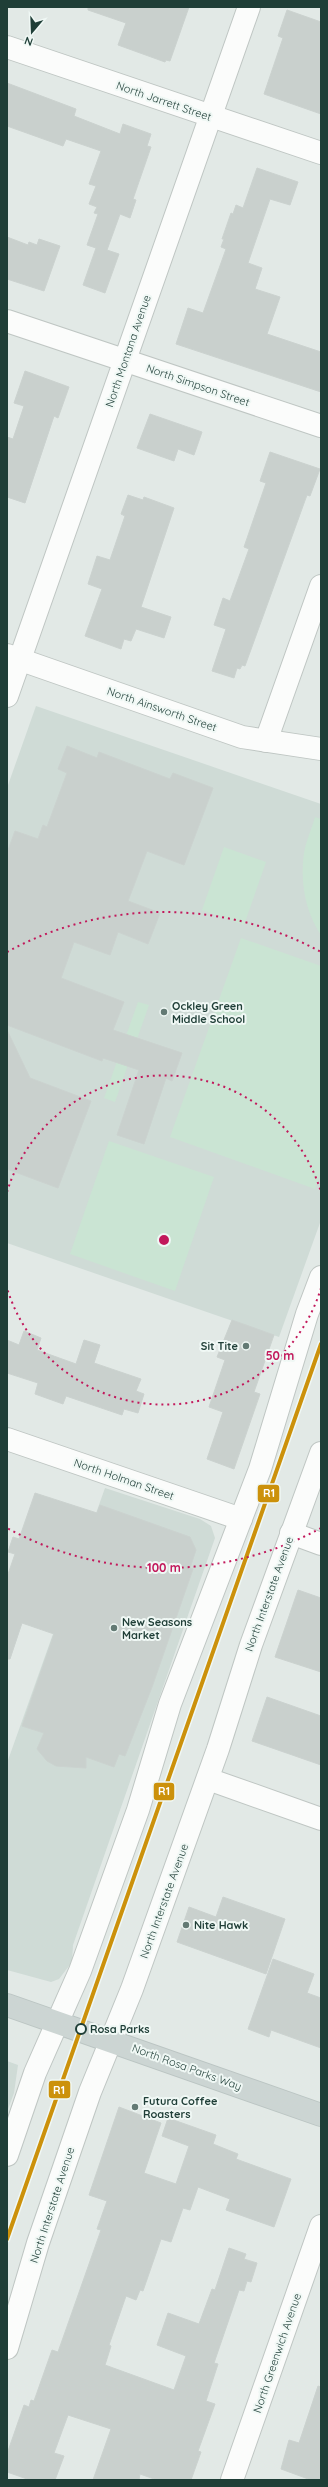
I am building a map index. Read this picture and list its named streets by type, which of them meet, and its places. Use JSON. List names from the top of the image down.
{
  "streets": {
    "main road": ["North Rosa Parks Way"],
    "street": [
      "North Jarrett Street",
      "North Montana Avenue",
      "North Simpson Street",
      "North Ainsworth Street",
      "North Holman Street",
      "North Interstate Avenue",
      "North Greenwich Avenue"
    ]
  },
  "crossings": [
    ["North Jarrett Street", "North Montana Avenue"],
    ["North Montana Avenue", "North Simpson Street"],
    ["North Montana Avenue", "North Ainsworth Street"],
    ["North Interstate Avenue", "North Rosa Parks Way"]
  ],
  "places": [
    "Ockley Green Middle School",
    "Sit Tite",
    "New Seasons Market",
    "Nite Hawk",
    "Rosa Parks",
    "Futura Coffee Roasters"
  ],
  "lines": ["transit line R1"],
  "north": "bottom",
  "rings": ["50 m", "100 m"]
}
